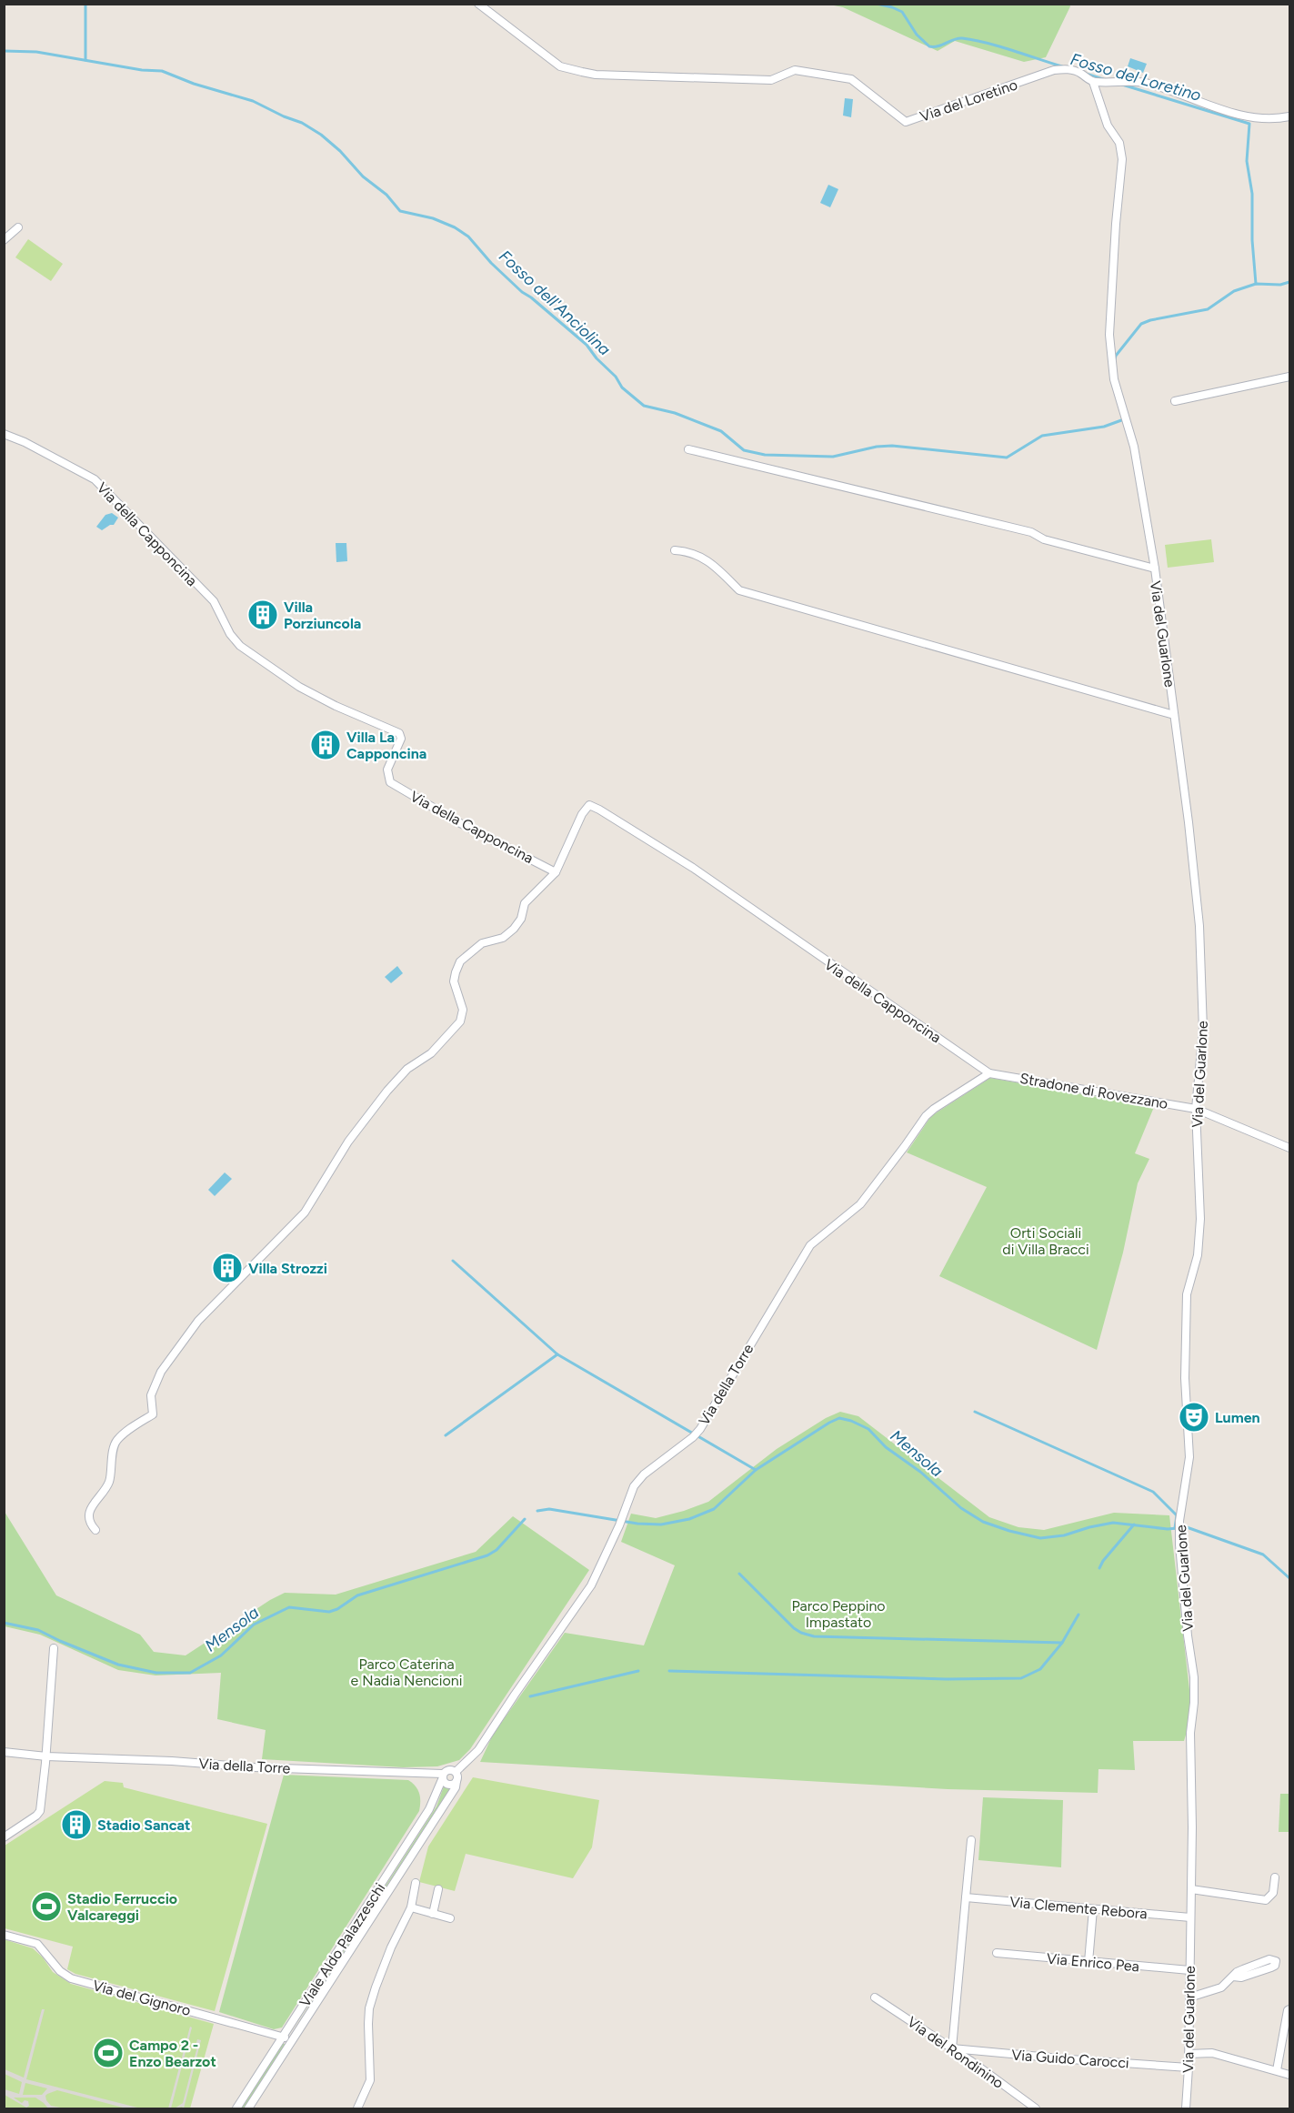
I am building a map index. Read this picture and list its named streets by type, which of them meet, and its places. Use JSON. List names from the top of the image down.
{
  "streets": {
    "street": [
      "Via del Loretino",
      "Via della Capponcina",
      "Via del Guarlone",
      "Stradone di Rovezzano",
      "Via della Torre",
      "Via Clemente Rebora",
      "Viale Aldo Palazzeschi",
      "Via Enrico Pea",
      "Via del Gignoro",
      "Via del Rondinino",
      "Via Guido Carocci"
    ]
  },
  "crossings": [
    ["Via del Loretino", "Via del Guarlone"],
    ["Via della Capponcina", "Stradone di Rovezzano"],
    ["Via della Capponcina", "Via della Torre"],
    ["Via del Guarlone", "Stradone di Rovezzano"],
    ["Via del Guarlone", "Via Clemente Rebora"],
    ["Via del Guarlone", "Via Enrico Pea"],
    ["Via del Guarlone", "Via Guido Carocci"],
    ["Stradone di Rovezzano", "Via della Torre"],
    ["Via della Torre", "Viale Aldo Palazzeschi"],
    ["Viale Aldo Palazzeschi", "Via del Gignoro"],
    ["Via del Rondinino", "Via Guido Carocci"]
  ],
  "water": ["Fosso del Loretino", "Fosso dell'Anciolina", "Mensola"],
  "parks": ["Orti Sociali di Villa Bracci", "Parco Peppino Impastato", "Parco Caterina e Nadia Nencioni"],
  "places": {
    "building": [
      "Villa Porziuncola",
      "Villa La Capponcina",
      "Villa Strozzi",
      "Stadio Sancat"
    ],
    "theatre": ["Lumen"],
    "sports": ["Stadio Ferruccio Valcareggi", "Campo 2 - Enzo Bearzot"]
  }
}
